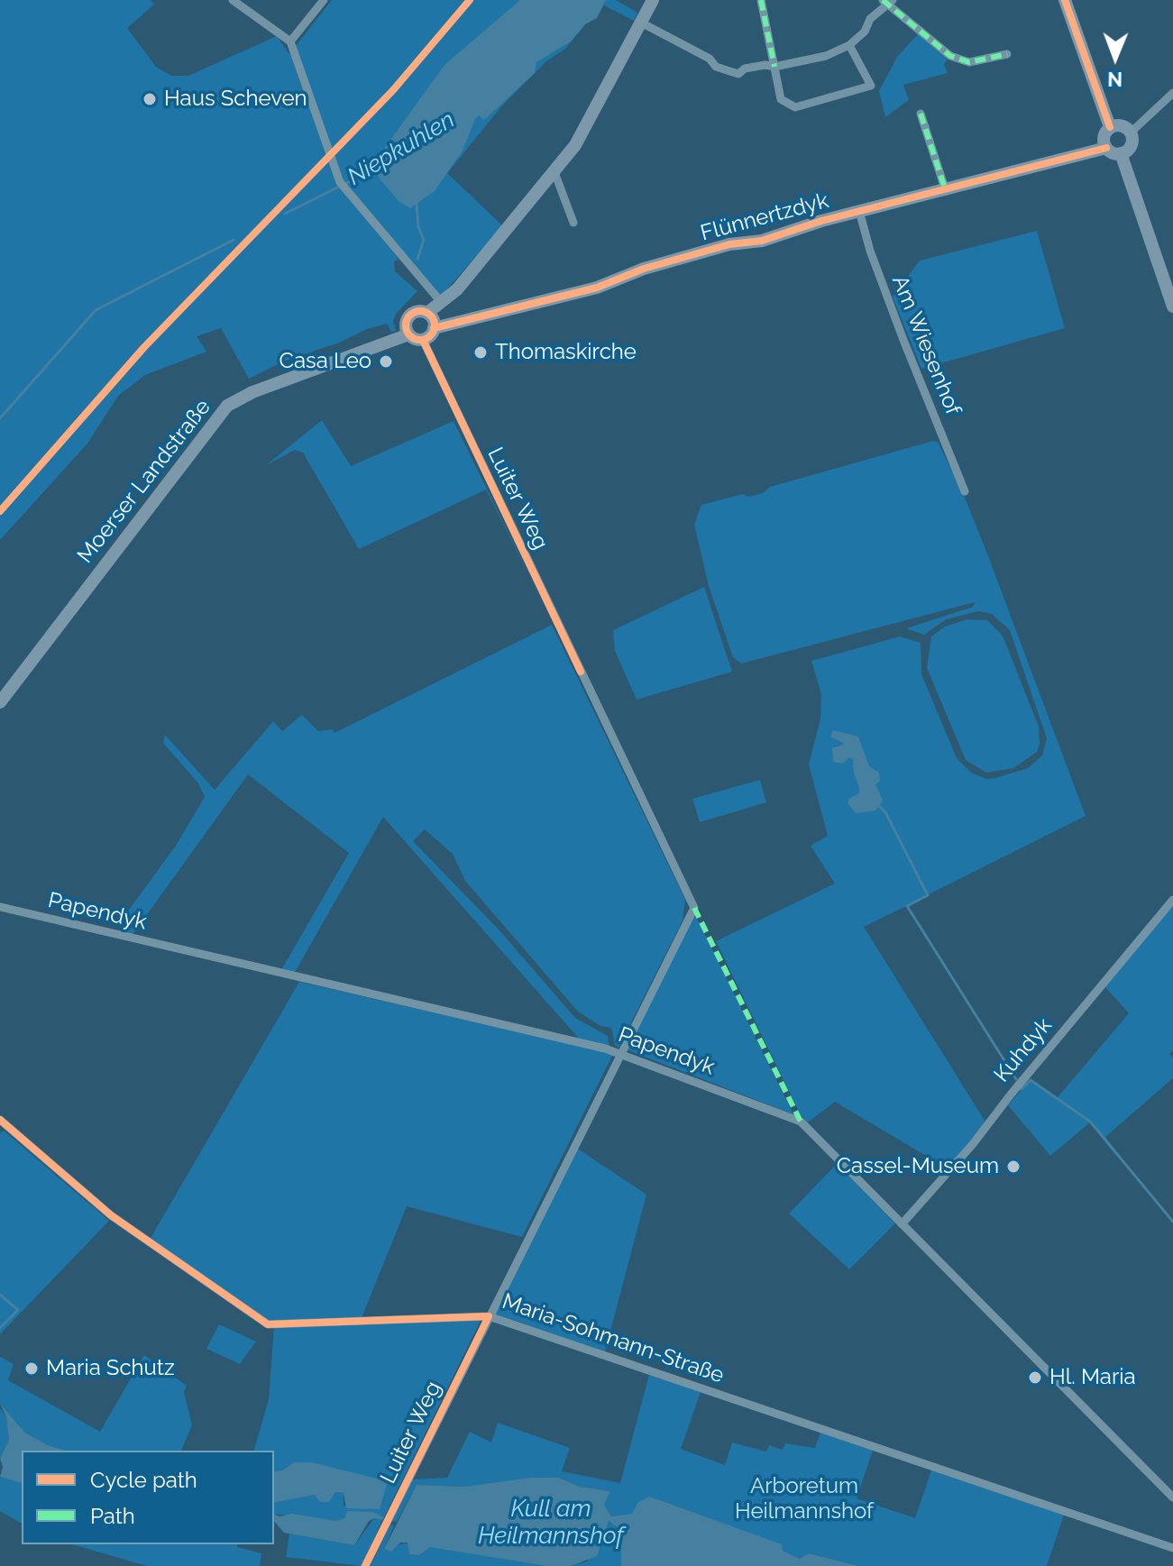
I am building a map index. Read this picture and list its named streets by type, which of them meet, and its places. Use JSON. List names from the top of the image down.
{
  "streets": {
    "main road": ["Flünnertzdyk", "Moerser Landstraße"],
    "street": [
      "Am Wiesenhof",
      "Luiter Weg",
      "Papendyk",
      "Kuhdyk",
      "Maria-Sohmann-Straße"
    ]
  },
  "crossings": [
    ["Flünnertzdyk", "Am Wiesenhof"],
    ["Flünnertzdyk", "Moerser Landstraße"],
    ["Flünnertzdyk", "Luiter Weg"],
    ["Moerser Landstraße", "Luiter Weg"],
    ["Luiter Weg", "Papendyk"],
    ["Luiter Weg", "Maria-Sohmann-Straße"],
    ["Papendyk", "Kuhdyk"]
  ],
  "water": ["Niepkuhlen", "Kull am Heilmannshof"],
  "parks": ["Arboretum Heilmannshof"],
  "places": [
    "Haus Scheven",
    "Thomaskirche",
    "Casa Leo",
    "Cassel-Museum",
    "Maria Schutz",
    "Hl. Maria"
  ],
  "legend": ["Cycle path", "Path"],
  "north": "bottom"
}
